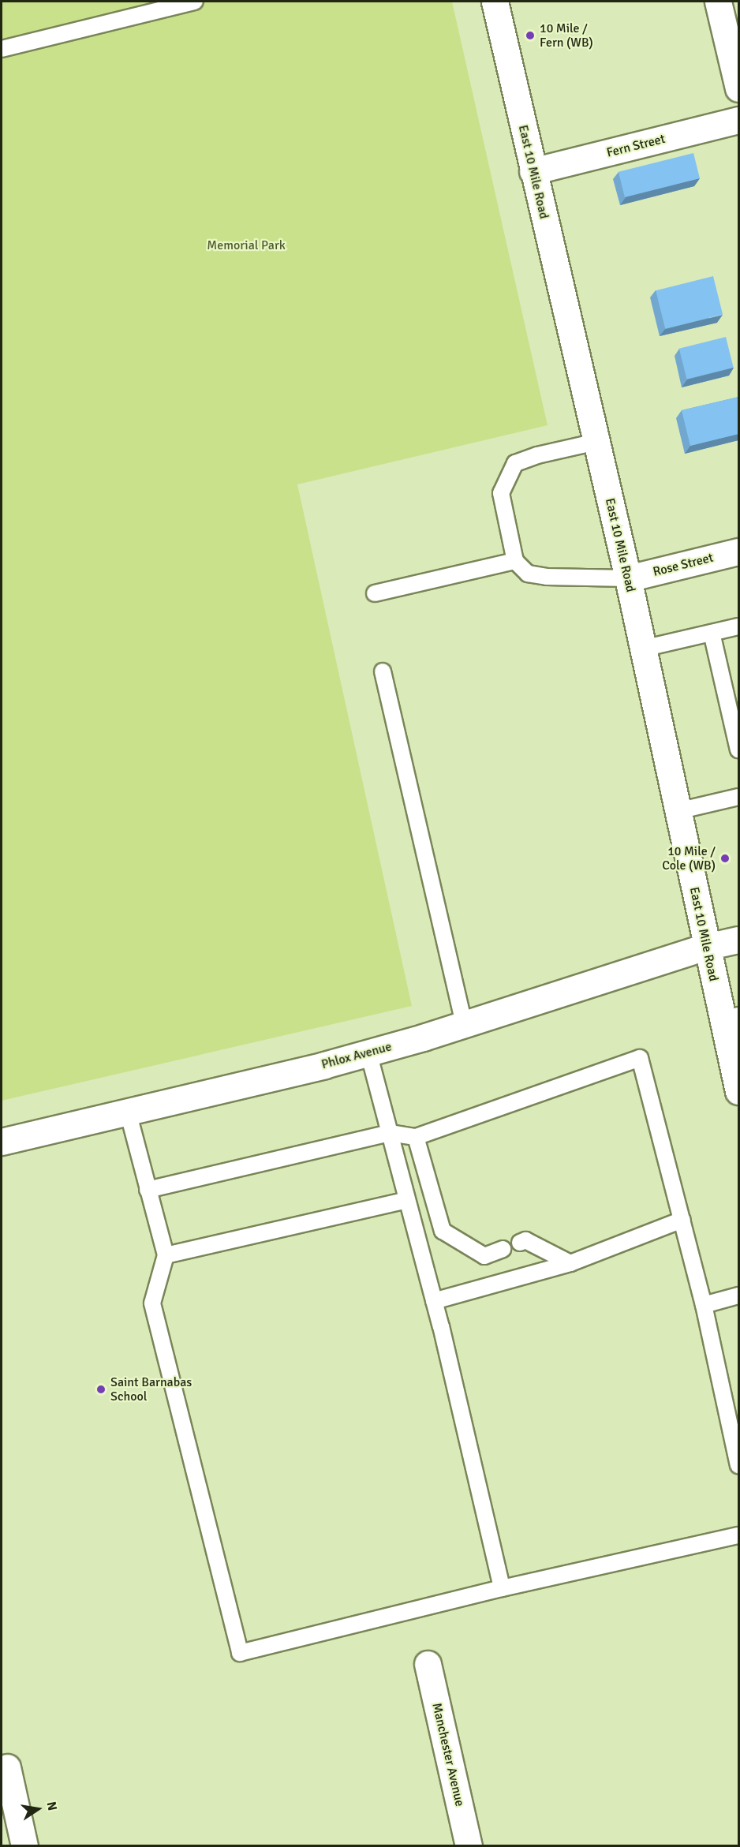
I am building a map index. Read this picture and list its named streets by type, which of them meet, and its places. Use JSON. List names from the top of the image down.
{
  "streets": {
    "street": [
      "Fern Street",
      "East 10 Mile Road",
      "Rose Street",
      "Phlox Avenue",
      "Manchester Avenue"
    ]
  },
  "crossings": [
    ["Fern Street", "East 10 Mile Road"],
    ["East 10 Mile Road", "Rose Street"],
    ["East 10 Mile Road", "Phlox Avenue"]
  ],
  "parks": ["Memorial Park"],
  "places": ["10 Mile / Fern (WB)", "10 Mile / Cole (WB)", "Saint Barnabas School"],
  "north": "right"
}
